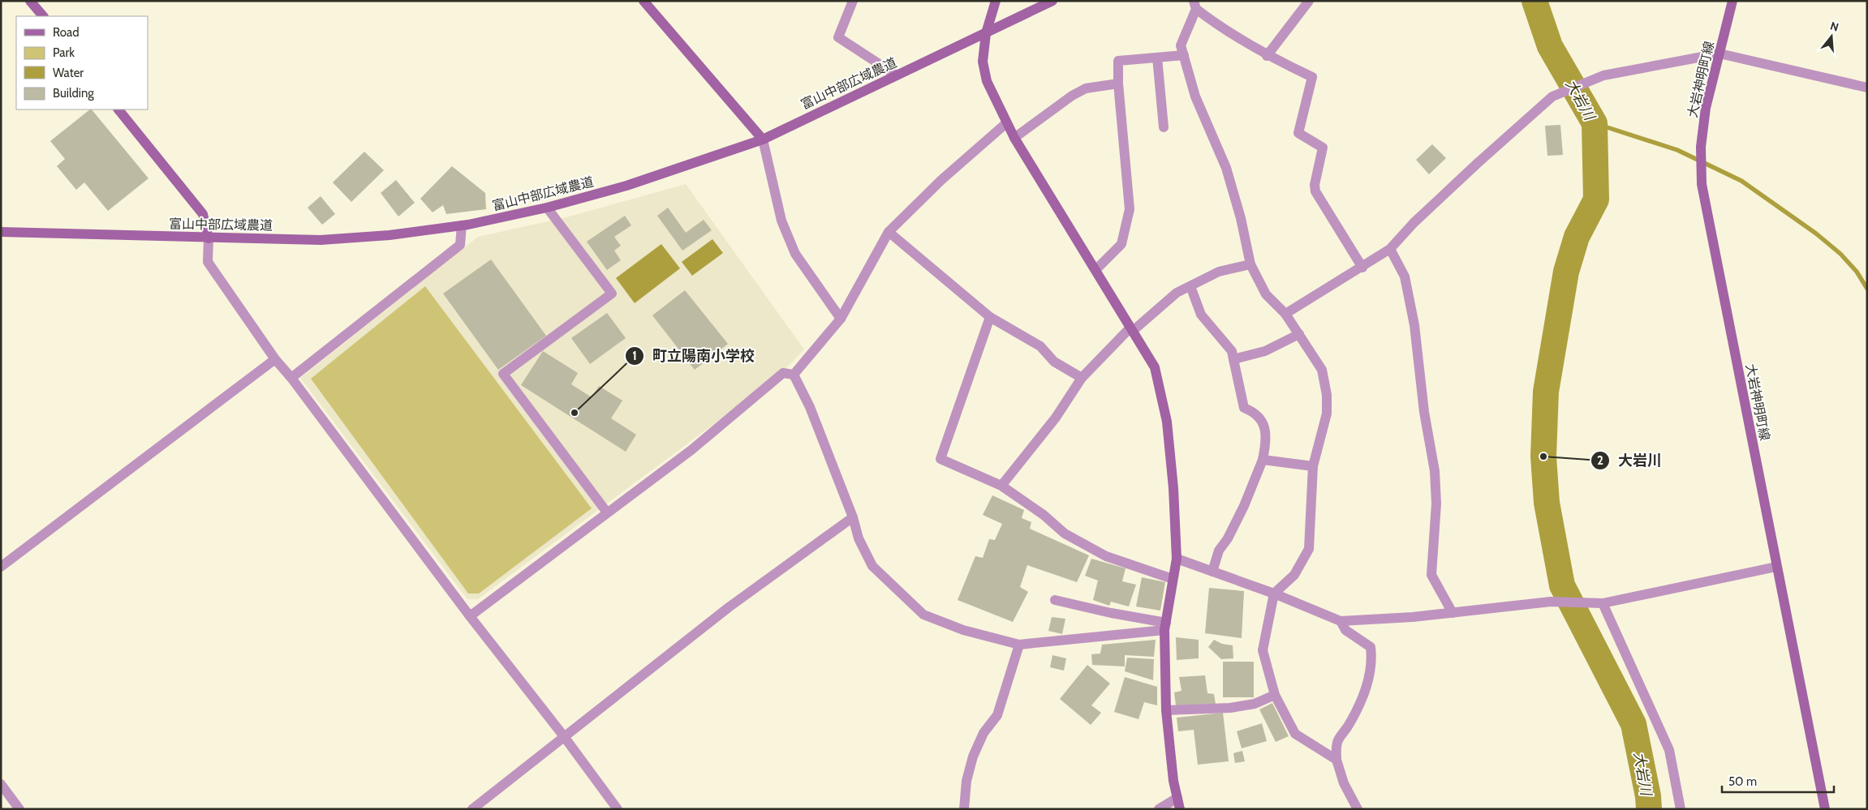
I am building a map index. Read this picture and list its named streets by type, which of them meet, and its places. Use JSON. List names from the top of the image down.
{
  "streets": {
    "street": ["大岩神明町線", "富山中部広域農道"]
  },
  "water": ["大岩川"],
  "places": ["町立陽南小学校", "大岩川"],
  "legend": [
    "Road",
    "Park",
    "Water",
    "Building"
  ],
  "scale_bar": "50 m",
  "north": "top"
}
